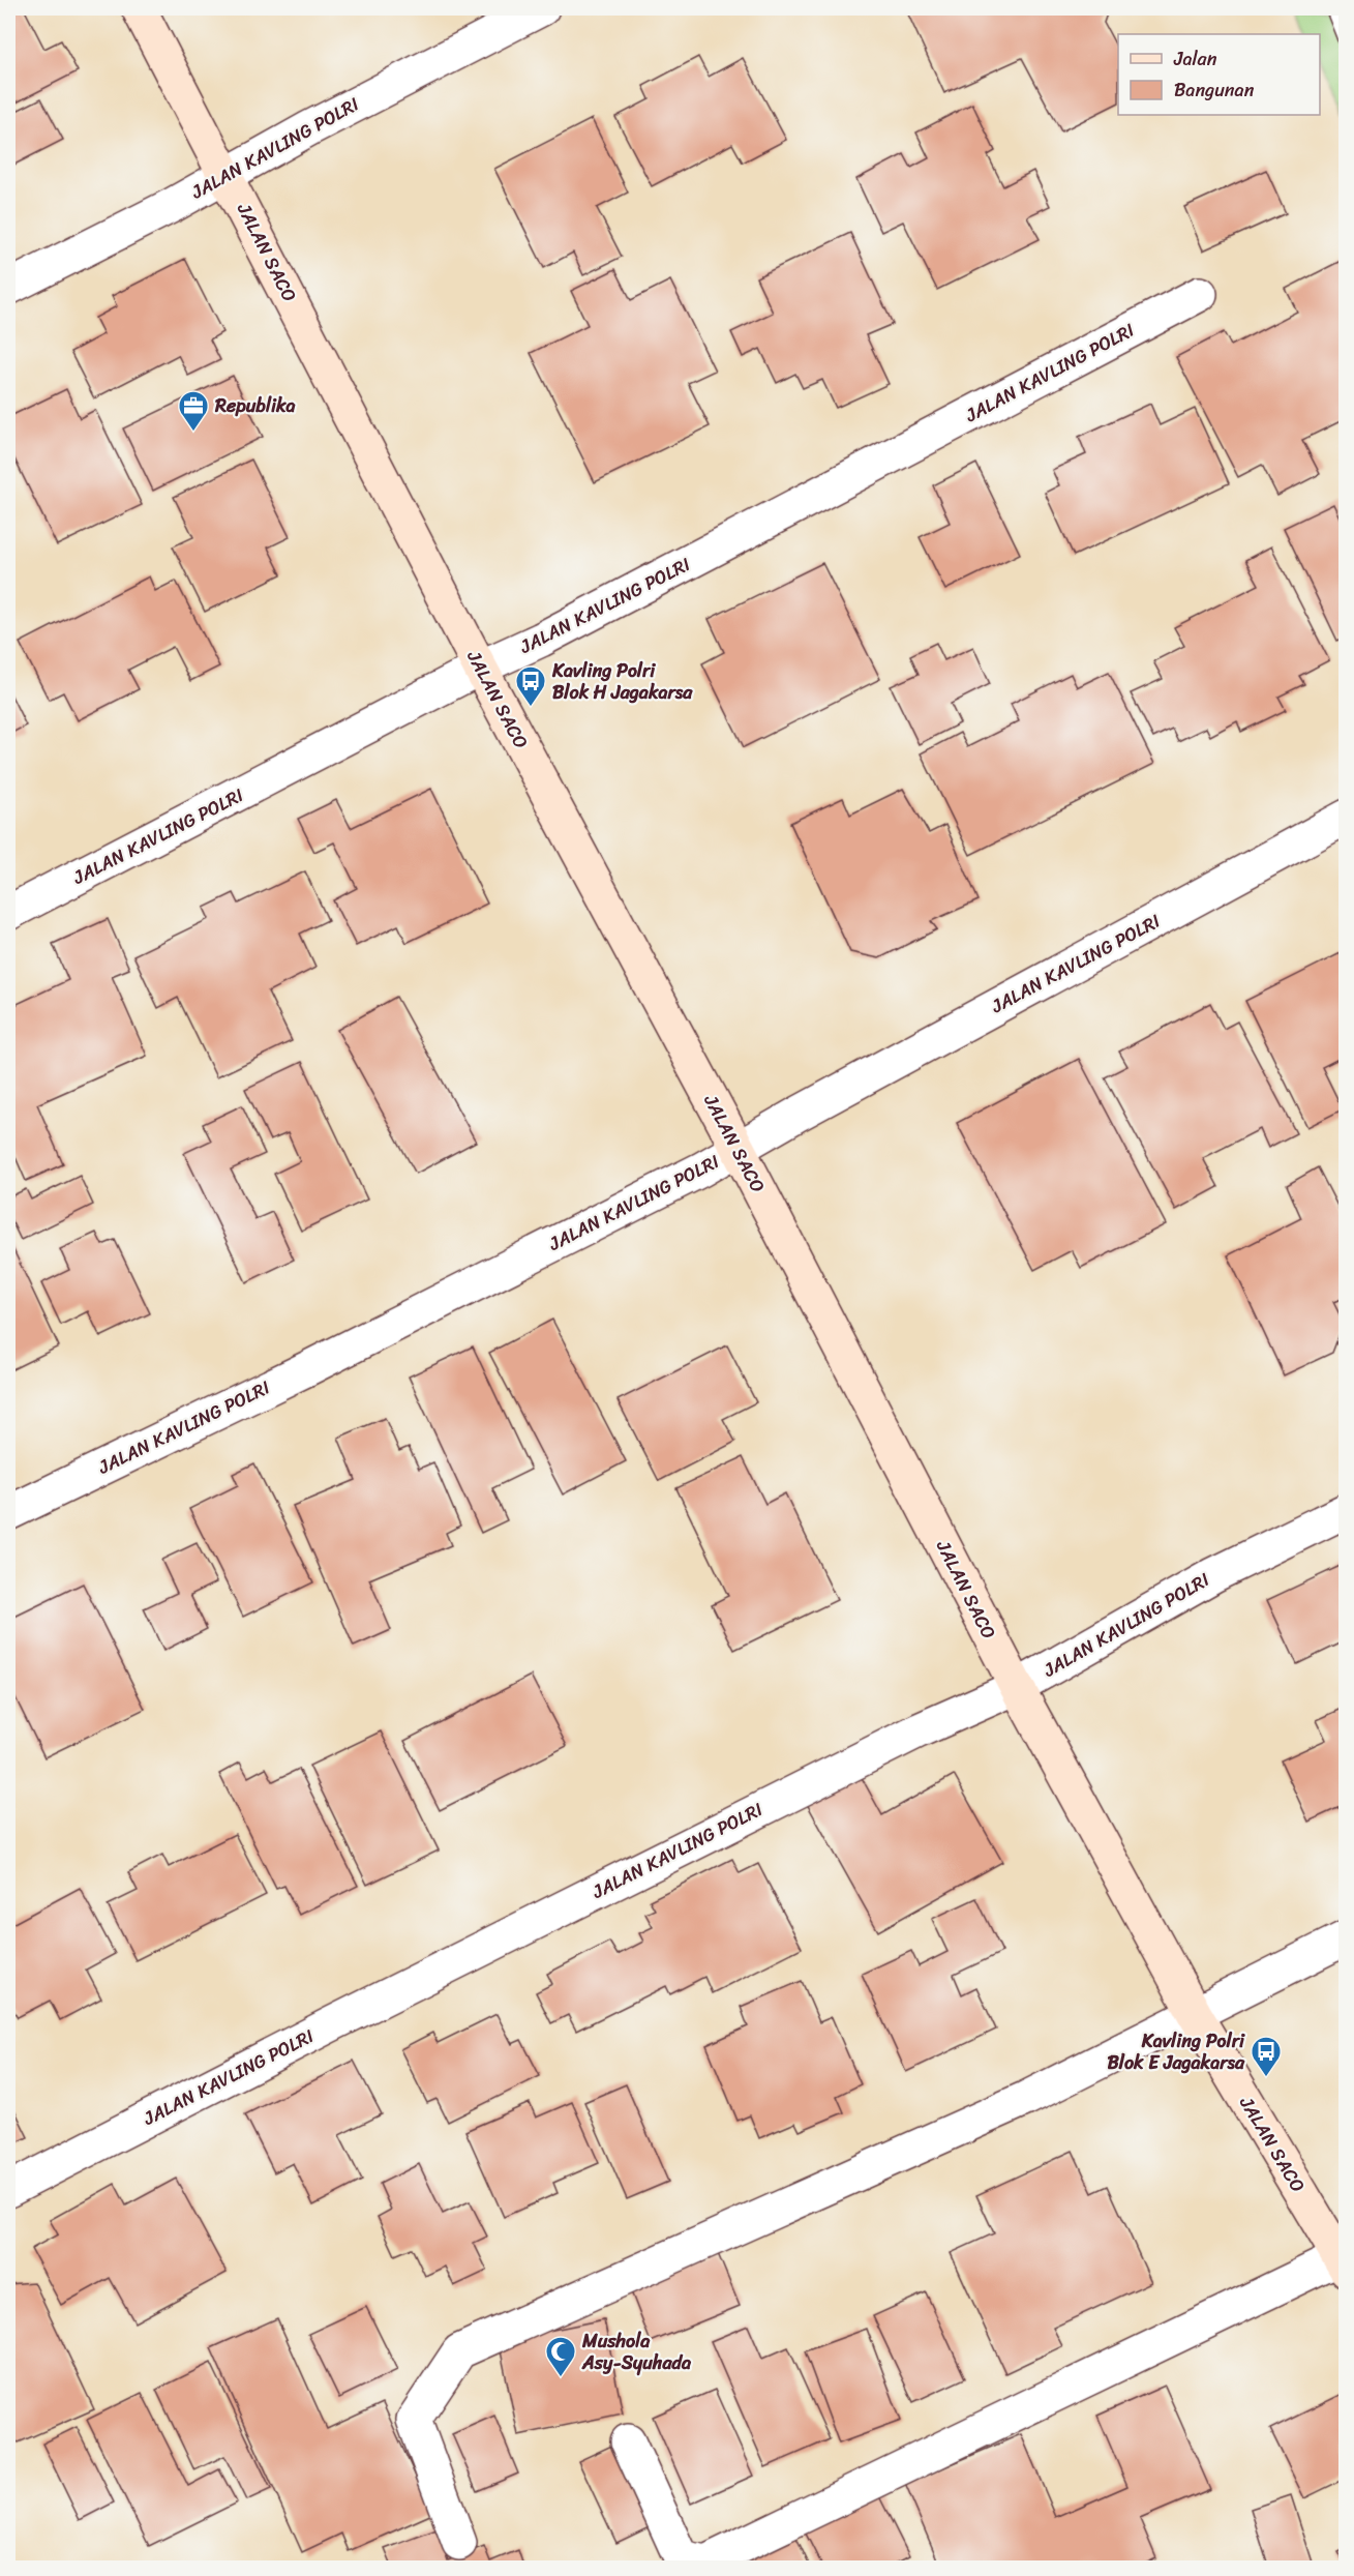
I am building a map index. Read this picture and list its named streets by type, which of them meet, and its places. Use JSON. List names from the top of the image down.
{
  "streets": {
    "main road": ["JALAN SACO"],
    "street": ["JALAN KAVLING POLRI"]
  },
  "crossings": [
    ["JALAN KAVLING POLRI", "JALAN SACO"]
  ],
  "places": {
    "office": ["Republika"],
    "bus stop": ["Kavling Polri Blok H Jagakarsa", "Kavling Polri Blok E Jagakarsa"],
    "mosque": ["Mushola Asy-Syuhada"]
  },
  "legend": ["Jalan", "Bangunan"]
}
